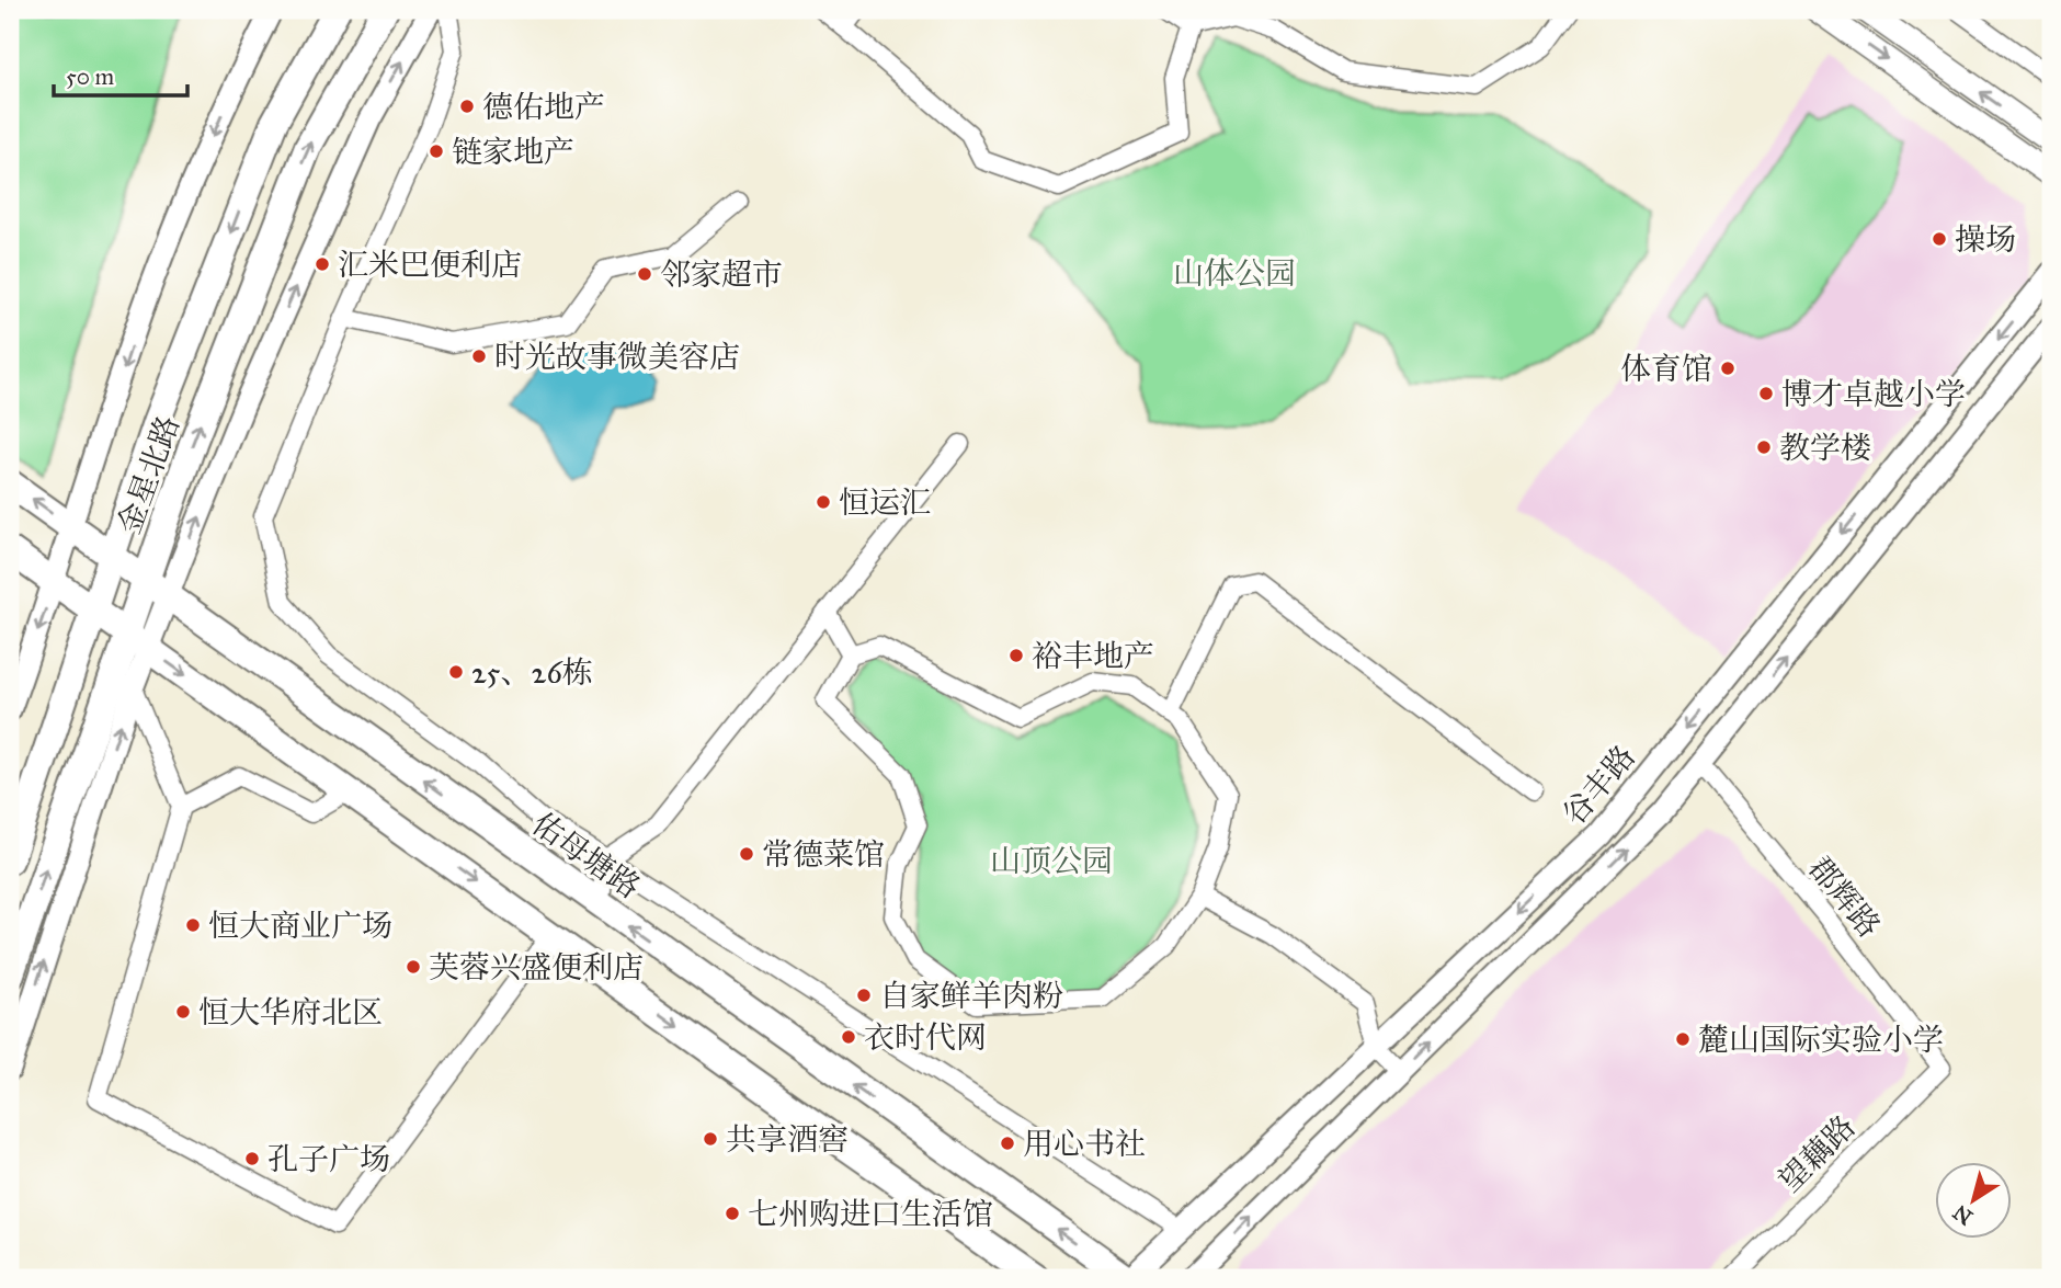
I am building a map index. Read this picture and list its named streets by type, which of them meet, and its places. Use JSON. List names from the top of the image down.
{
  "streets": {
    "main road": ["金星北路", "佑母塘路"],
    "street": ["谷丰路", "郡辉路", "望藕路"]
  },
  "crossings": [
    ["金星北路", "佑母塘路"],
    ["谷丰路", "佑母塘路"],
    ["谷丰路", "郡辉路"],
    ["郡辉路", "望藕路"]
  ],
  "parks": ["山体公园", "山顶公园"],
  "places": [
    "德佑地产",
    "链家地产",
    "操场",
    "汇米巴便利店",
    "邻家超市",
    "时光故事微美容店",
    "体育馆",
    "博才卓越小学",
    "教学楼",
    "恒运汇",
    "裕丰地产",
    "25、26栋",
    "常德菜馆",
    "恒大商业广场",
    "芙蓉兴盛便利店",
    "自家鲜羊肉粉",
    "恒大华府北区",
    "衣时代网",
    "麓山国际实验小学",
    "共享酒窖",
    "用心书社",
    "孔子广场",
    "七州购进口生活馆"
  ],
  "scale_bar": "50 m",
  "north": "bottom left"
}
